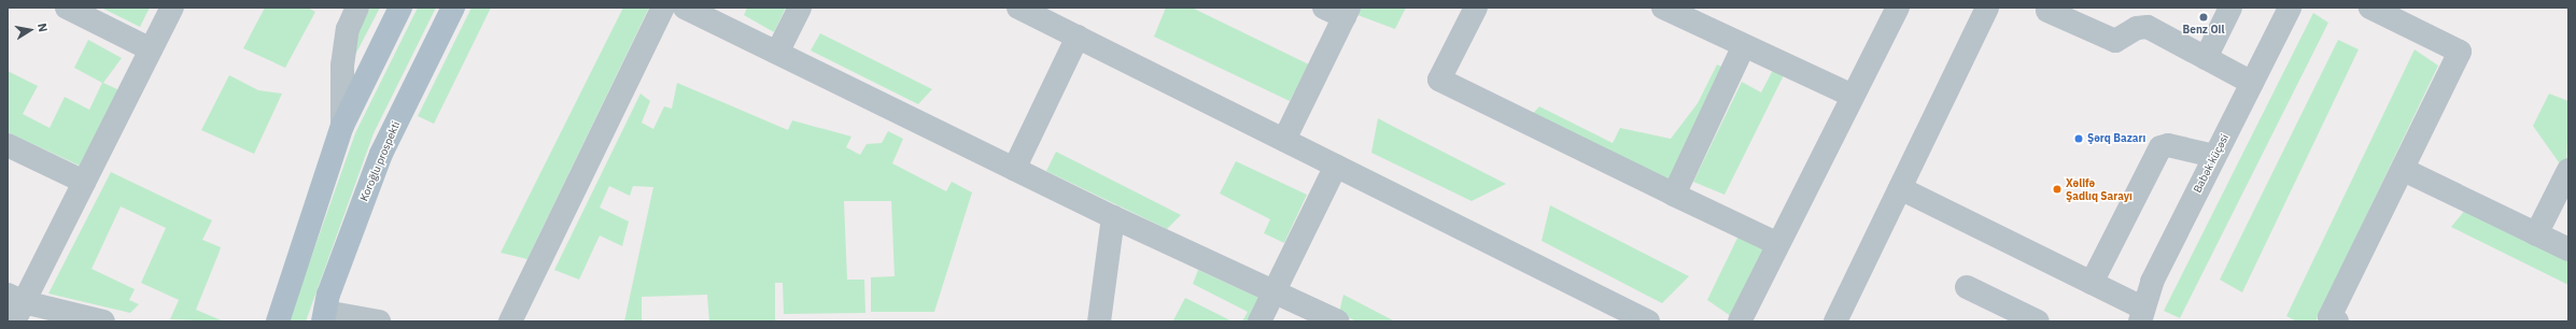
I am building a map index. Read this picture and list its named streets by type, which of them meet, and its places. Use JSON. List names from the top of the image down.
{
  "streets": {
    "main road": ["Koroğlu prospekti"],
    "street": ["Babək küçəsi"]
  },
  "places": ["Benz Oil", "Şərq Bazarı", "Xəlifə Şadlıq Sarayı"],
  "north": "right"
}
